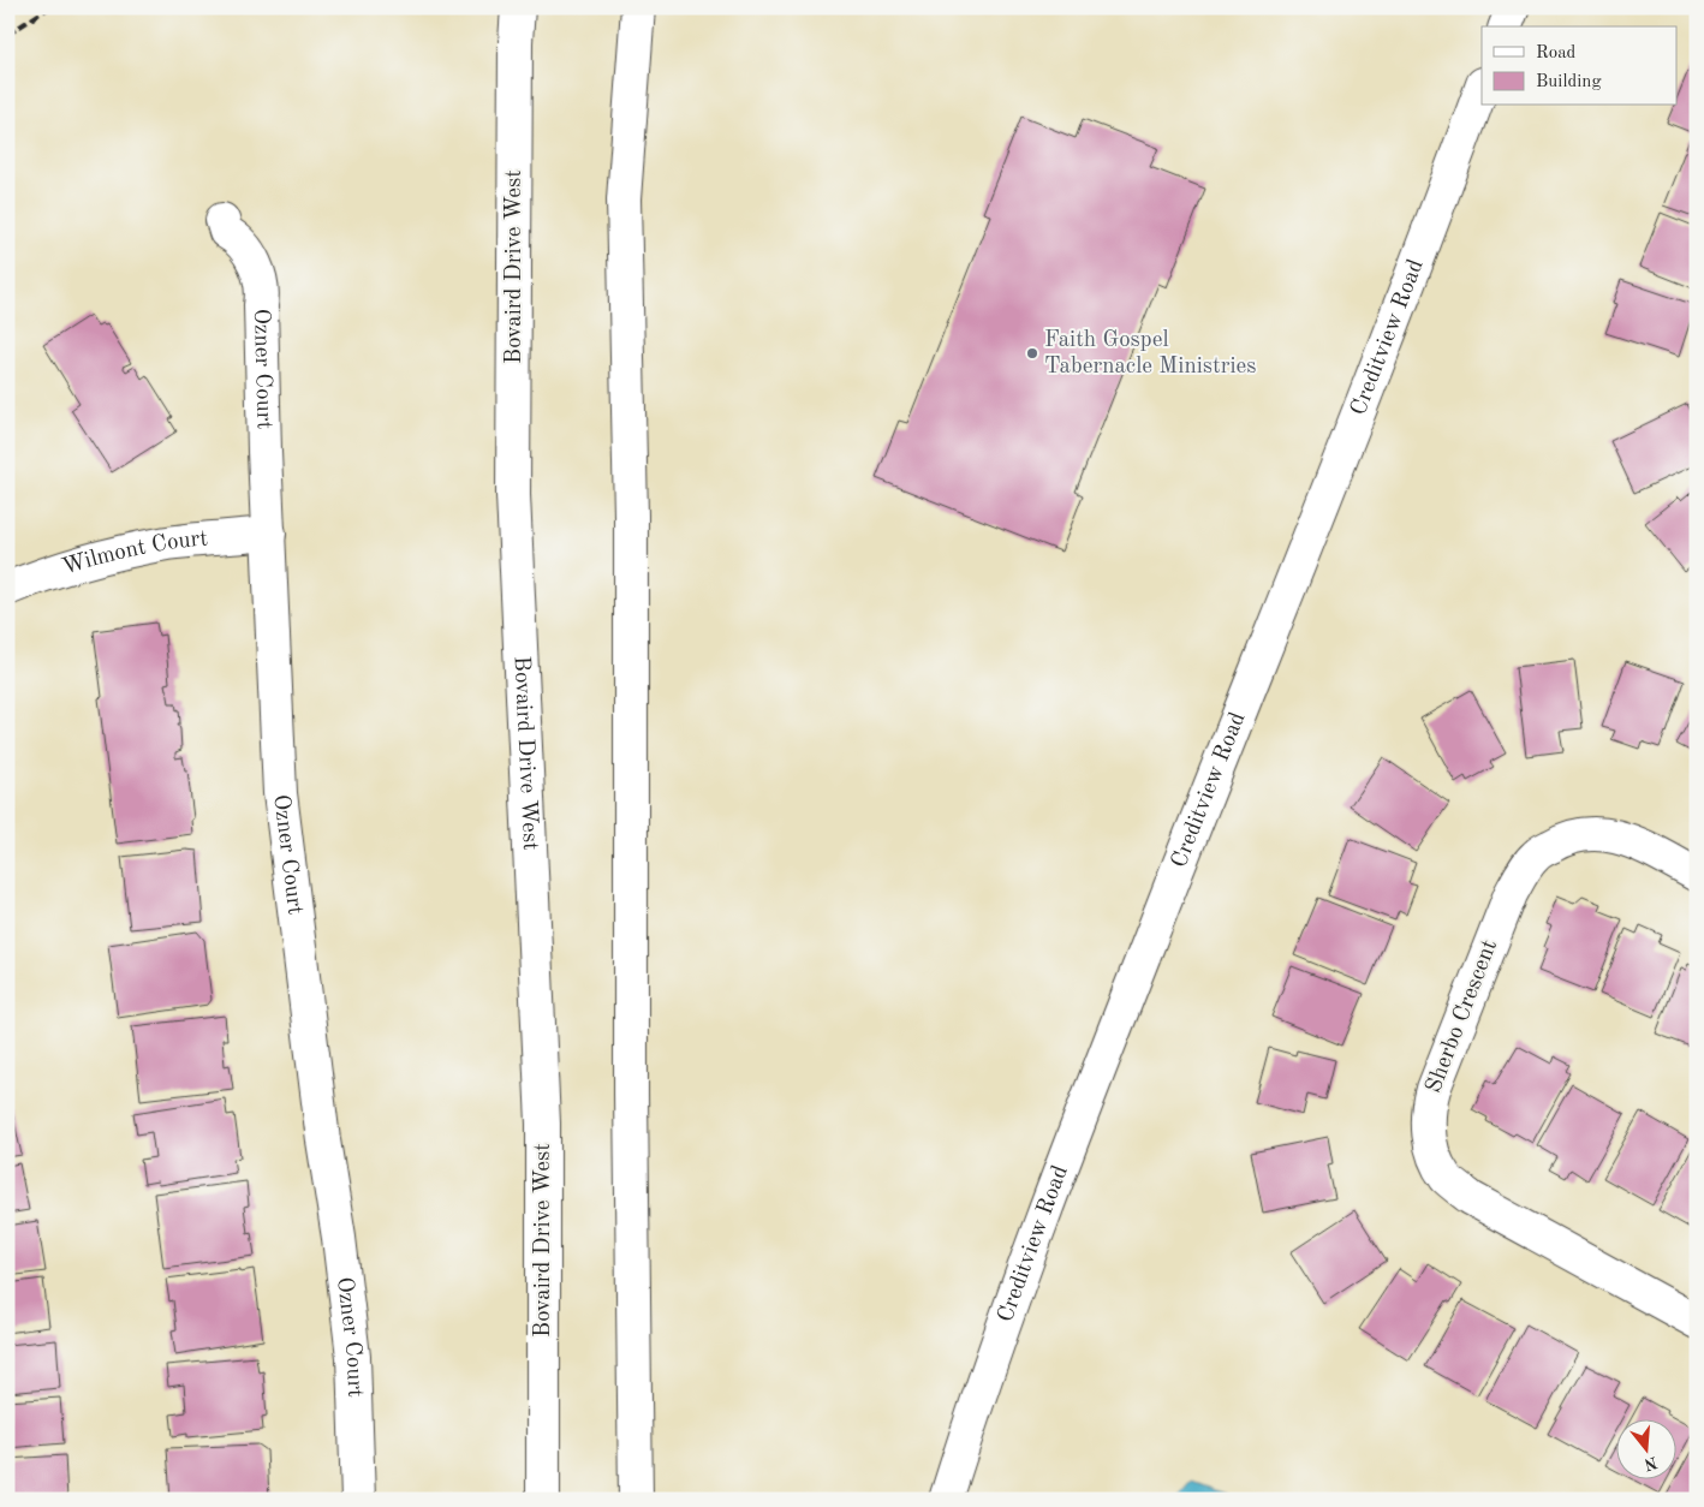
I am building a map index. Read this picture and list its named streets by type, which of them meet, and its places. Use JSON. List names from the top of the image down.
{
  "streets": {
    "street": [
      "Bovaird Drive West",
      "Creditview Road",
      "Ozner Court",
      "Wilmont Court",
      "Sherbo Crescent"
    ]
  },
  "crossings": [
    ["Ozner Court", "Wilmont Court"]
  ],
  "places": ["Faith Gospel Tabernacle Ministries"],
  "legend": ["Road", "Building"],
  "north": "bottom"
}
